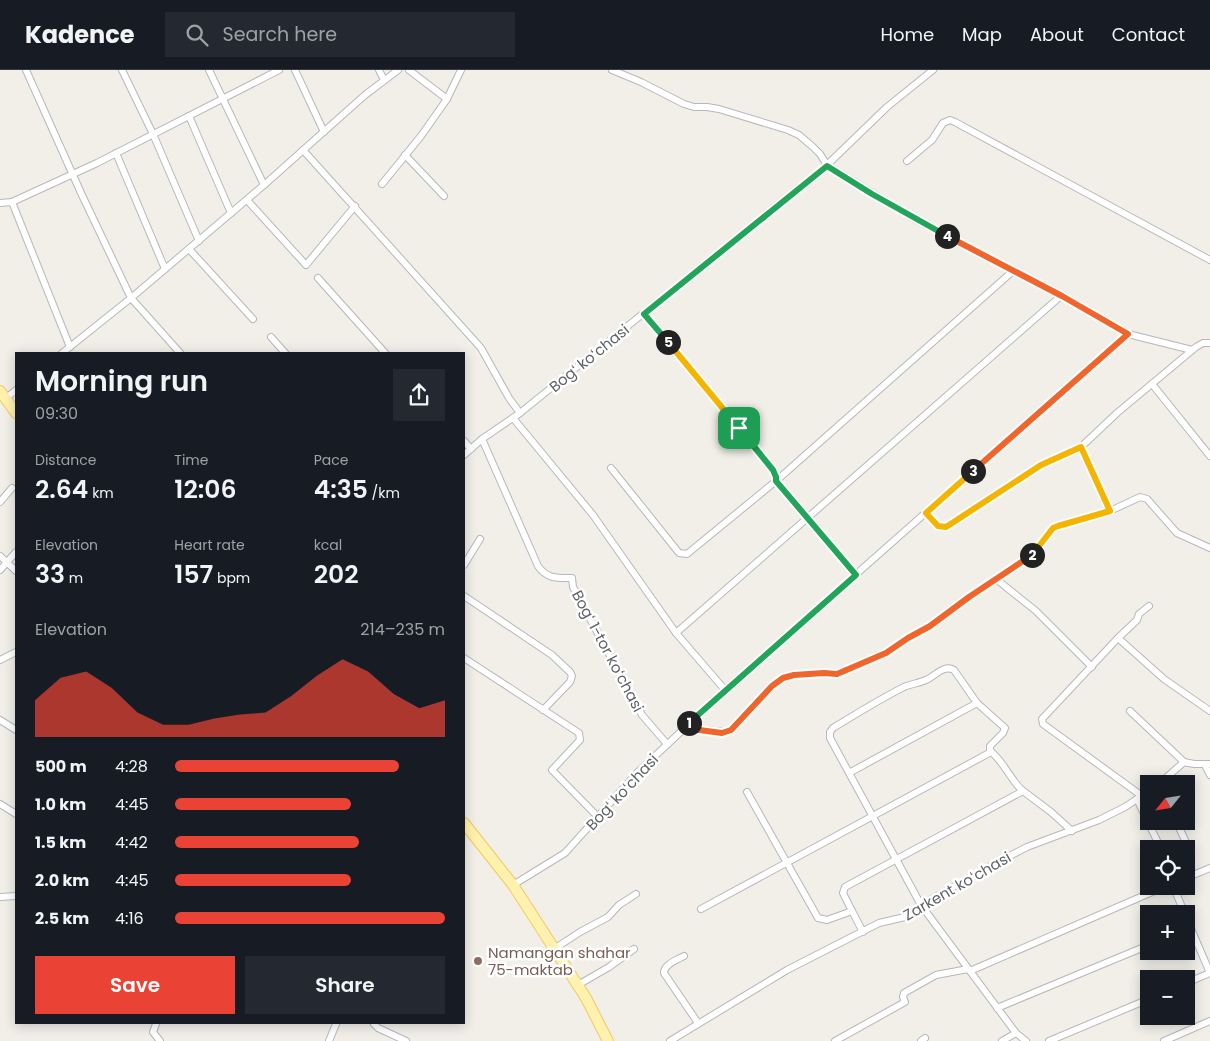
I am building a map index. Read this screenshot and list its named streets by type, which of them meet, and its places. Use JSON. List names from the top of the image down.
{
  "streets": {
    "street": ["Bogʻ koʻchasi", "Bogʻ 1-tor koʻchasi", "Zarkent koʻchasi"]
  },
  "crossings": [
    ["Bogʻ koʻchasi", "Bogʻ 1-tor koʻchasi"]
  ],
  "places": ["Namangan shahar 75-maktab"],
  "north": "bottom left",
  "page": {
    "header": "Kadence",
    "search": "Search here",
    "nav": [
      "Home",
      "Map",
      "About",
      "Contact"
    ],
    "pins": [
      "4",
      "5",
      "3",
      "2",
      "1"
    ],
    "heading": ["Morning run", "09:30"],
    "stats": [
      ["Distance", "2.64 km"],
      ["Time", "12:06"],
      ["Pace", "4:35 /km"],
      ["Elevation", "33 m"],
      ["Heart rate", "157 bpm"],
      ["kcal", "202"]
    ],
    "chart": ["Elevation", "214–235 m"],
    "list": [
      {
        "name": "500 m",
        "note": "4:28"
      },
      {
        "name": "1.0 km",
        "note": "4:45"
      },
      {
        "name": "1.5 km",
        "note": "4:42"
      },
      {
        "name": "2.0 km",
        "note": "4:45"
      },
      {
        "name": "2.5 km",
        "note": "4:16"
      }
    ],
    "map_buttons": ["+", "−"],
    "buttons": ["Save", "Share"]
  }
}
